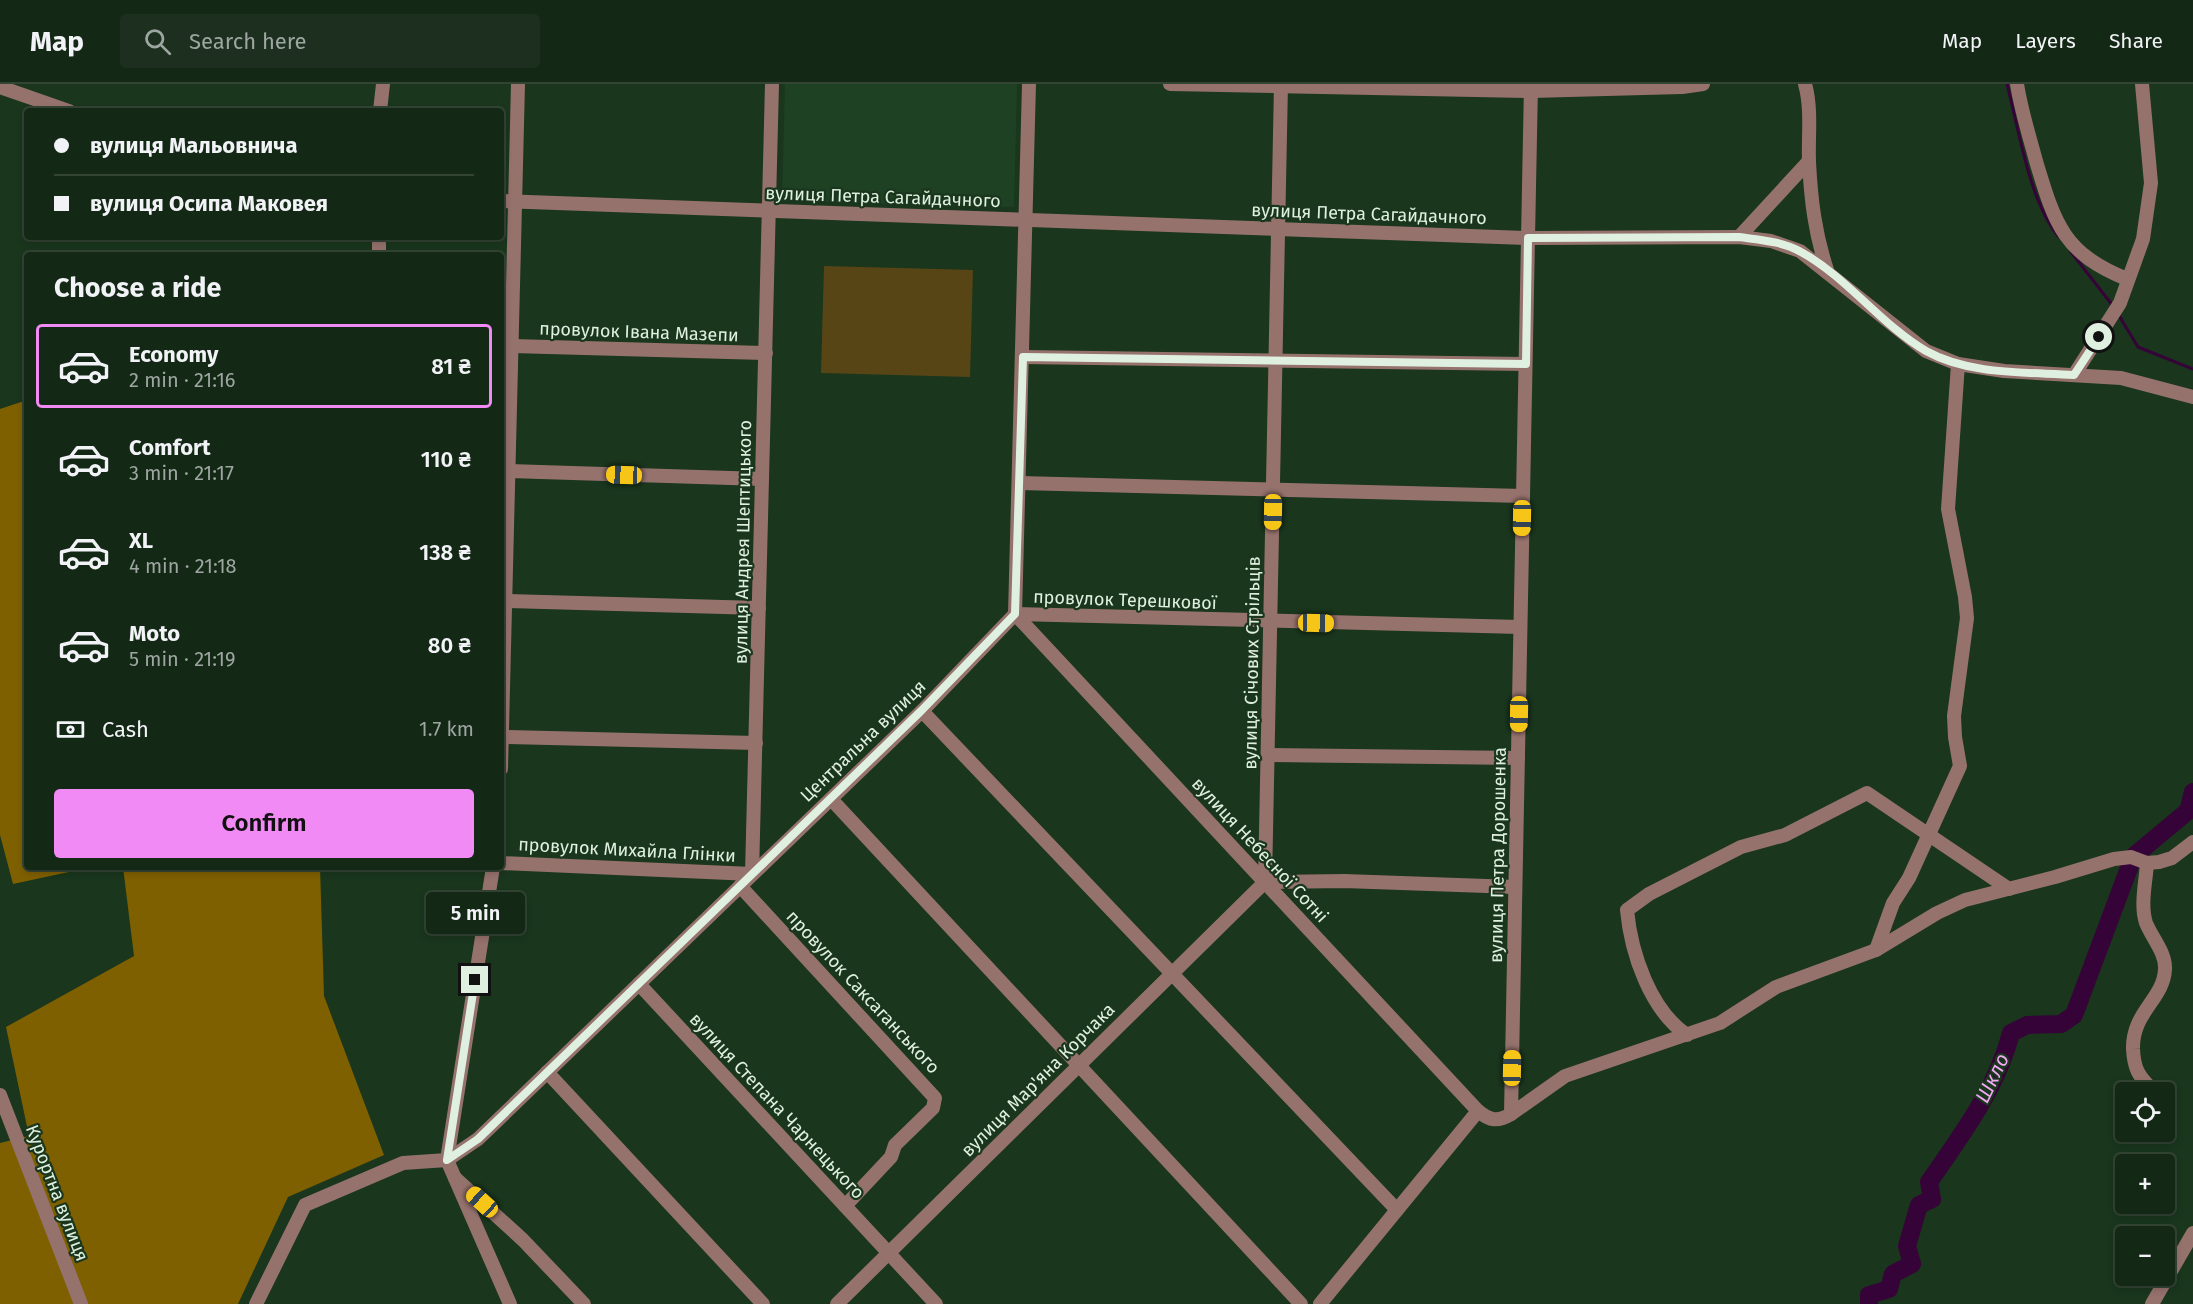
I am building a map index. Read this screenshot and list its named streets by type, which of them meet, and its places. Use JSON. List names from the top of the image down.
{
  "streets": {
    "street": [
      "вулиця Петра Сагайдачного",
      "провулок Івана Мазепи",
      "вулиця Андрея Шептицького",
      "провулок Терешкової",
      "вулиця Січових Стрільців",
      "Центральна вулиця",
      "провулок Михайла Глінки",
      "вулиця Небесної Сотні",
      "вулиця Петра Дорошенка",
      "провулок Саксаганського",
      "вулиця Мар'яна Корчака",
      "вулиця Степана Чарнецького",
      "Курортна вулиця"
    ]
  },
  "crossings": [
    ["вулиця Петра Сагайдачного", "вулиця Андрея Шептицького"],
    ["вулиця Петра Сагайдачного", "вулиця Січових Стрільців"],
    ["вулиця Петра Сагайдачного", "вулиця Петра Дорошенка"],
    ["провулок Івана Мазепи", "вулиця Андрея Шептицького"],
    ["вулиця Андрея Шептицького", "Центральна вулиця"],
    ["вулиця Андрея Шептицького", "провулок Михайла Глінки"],
    ["провулок Терешкової", "вулиця Січових Стрільців"],
    ["провулок Терешкової", "Центральна вулиця"],
    ["провулок Терешкової", "вулиця Небесної Сотні"],
    ["провулок Терешкової", "вулиця Петра Дорошенка"],
    ["вулиця Січових Стрільців", "вулиця Небесної Сотні"],
    ["вулиця Січових Стрільців", "вулиця Мар'яна Корчака"],
    ["Центральна вулиця", "провулок Михайла Глінки"],
    ["Центральна вулиця", "вулиця Небесної Сотні"],
    ["Центральна вулиця", "провулок Саксаганського"],
    ["Центральна вулиця", "вулиця Степана Чарнецького"],
    ["вулиця Небесної Сотні", "вулиця Мар'яна Корчака"],
    ["провулок Саксаганського", "вулиця Степана Чарнецького"],
    ["вулиця Мар'яна Корчака", "вулиця Степана Чарнецького"]
  ],
  "water": ["Шкло"],
  "page": {
    "header": "Map",
    "search": "Search here",
    "nav": ["Map", "Layers", "Share"],
    "banner": ["вулиця Мальовнича", "вулиця Осипа Маковея"],
    "heading": "Choose a ride",
    "list": [
      {
        "name": "Economy",
        "note": "2 min · 21:16",
        "value": "81 ₴"
      },
      {
        "name": "Comfort",
        "note": "3 min · 21:17",
        "value": "110 ₴"
      },
      {
        "name": "XL",
        "note": "4 min · 21:18",
        "value": "138 ₴"
      },
      {
        "name": "Moto",
        "note": "5 min · 21:19",
        "value": "80 ₴"
      }
    ],
    "pay": ["Cash", "1.7 km"],
    "buttons": "Confirm",
    "bubble": "5 min",
    "map_buttons": ["+", "−"]
  }
}
